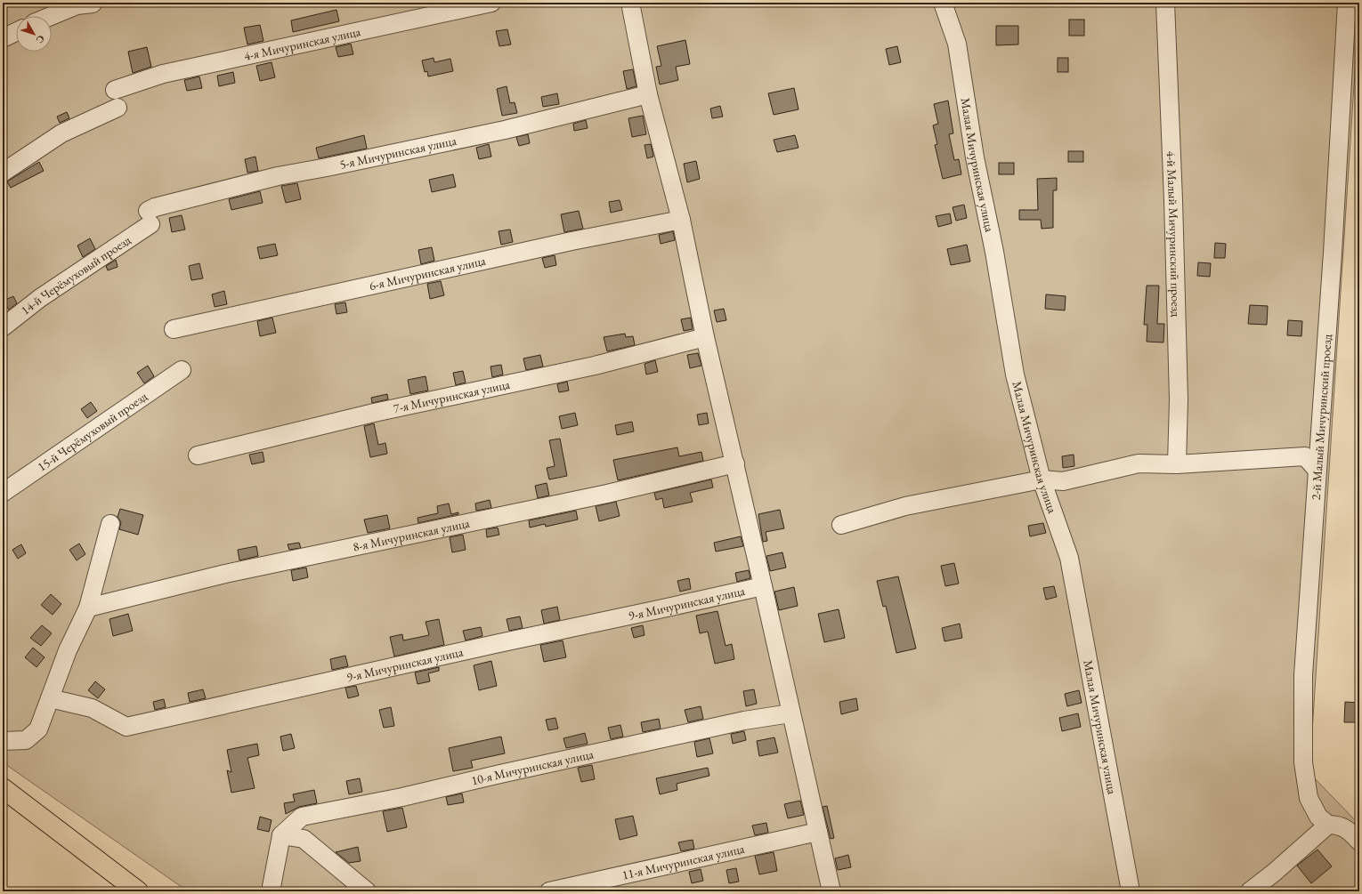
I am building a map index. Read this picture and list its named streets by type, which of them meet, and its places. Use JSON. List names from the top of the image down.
{
  "streets": {
    "street": [
      "4-я Мичуринская улица",
      "5-я Мичуринская улица",
      "Малая Мичуринская улица",
      "4-й Малый Мичуринский проезд",
      "6-я Мичуринская улица",
      "14-й Черёмуховый проезд",
      "7-я Мичуринская улица",
      "2-й Малый Мичуринский проезд",
      "15-й Черёмуховый проезд",
      "8-я Мичуринская улица",
      "9-я Мичуринская улица",
      "10-я Мичуринская улица",
      "11-я Мичуринская улица"
    ]
  },
  "crossings": [
    ["5-я Мичуринская улица", "14-й Черёмуховый проезд"]
  ],
  "north": "bottom right"
}
